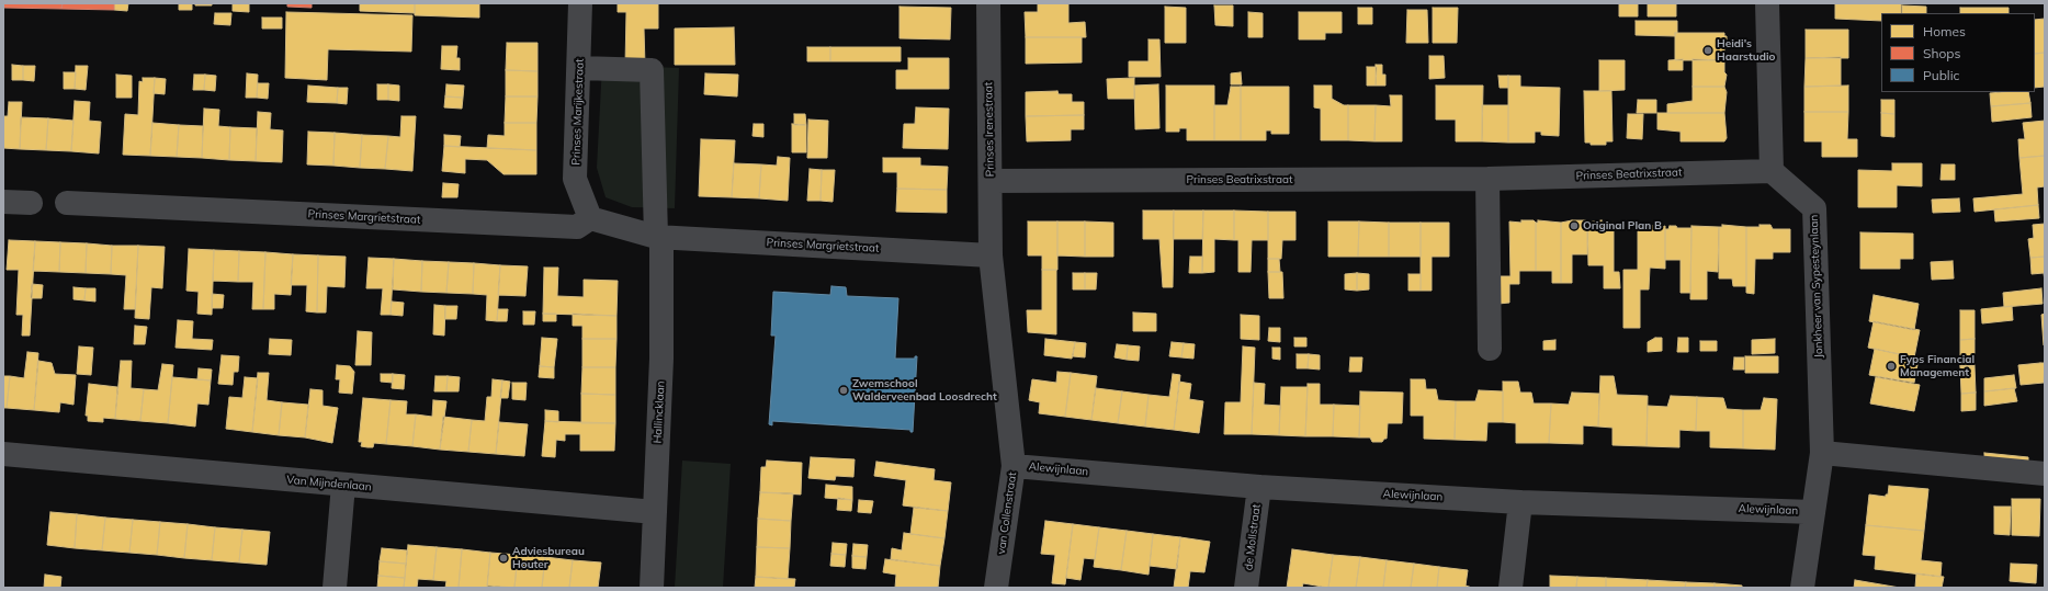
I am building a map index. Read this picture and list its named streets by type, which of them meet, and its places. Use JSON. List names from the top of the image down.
{
  "streets": {
    "street": [
      "Prinses Marijkestraat",
      "Prinses Irenestraat",
      "Prinses Beatrixstraat",
      "Prinses Margrietstraat",
      "Jonkheer van Sypesteynlaan",
      "Hallincklaan",
      "Alewijnlaan",
      "Van Mijndenlaan",
      "van Collenstraat",
      "de Mollstraat"
    ]
  },
  "crossings": [
    ["Prinses Marijkestraat", "Prinses Margrietstraat"],
    ["Prinses Irenestraat", "Prinses Beatrixstraat"],
    ["Prinses Irenestraat", "Prinses Margrietstraat"],
    ["Prinses Irenestraat", "van Collenstraat"],
    ["Prinses Beatrixstraat", "Jonkheer van Sypesteynlaan"],
    ["Prinses Margrietstraat", "Hallincklaan"],
    ["Prinses Margrietstraat", "van Collenstraat"],
    ["Jonkheer van Sypesteynlaan", "Alewijnlaan"],
    ["Hallincklaan", "Van Mijndenlaan"],
    ["Alewijnlaan", "van Collenstraat"],
    ["Alewijnlaan", "de Mollstraat"]
  ],
  "places": [
    "Heidi's Haarstudio",
    "Original Plan B",
    "Fyps Financial Management",
    "Zwemschool Walderveenbad Loosdrecht",
    "Adviesbureau Houter"
  ],
  "legend": ["Homes", "Shops", "Public"]
}
